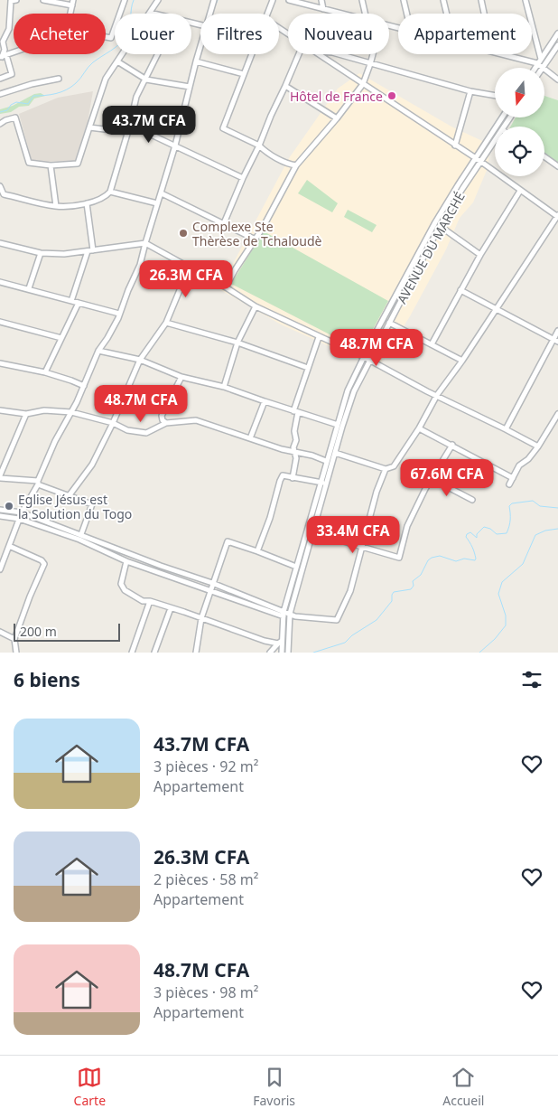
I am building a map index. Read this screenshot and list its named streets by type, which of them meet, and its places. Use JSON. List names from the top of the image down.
{
  "streets": {
    "street": ["AVENUE DU MARCHÉ"]
  },
  "places": ["Hôtel de France", "Complexe Ste Thèrèse de Tchaloudè", "Eglise Jésus est la Solution du Togo"],
  "scale_bar": "200 m",
  "north": "bottom",
  "page": {
    "chip": [
      "Acheter",
      "Louer",
      "Filtres",
      "Nouveau",
      "Appartement"
    ],
    "price": [
      "43.7M CFA",
      "26.3M CFA",
      "48.7M CFA",
      "48.7M CFA",
      "67.6M CFA",
      "33.4M CFA"
    ],
    "scale": "200 m",
    "heading": "6 biens",
    "list": [
      {
        "name": "43.7M CFA",
        "note": "3 pièces · 92 m² · Appartement"
      },
      {
        "name": "26.3M CFA",
        "note": "2 pièces · 58 m² · Appartement"
      },
      {
        "name": "48.7M CFA",
        "note": "3 pièces · 98 m² · Appartement"
      }
    ],
    "tabs": ["Carte", "Favoris", "Accueil"]
  }
}
